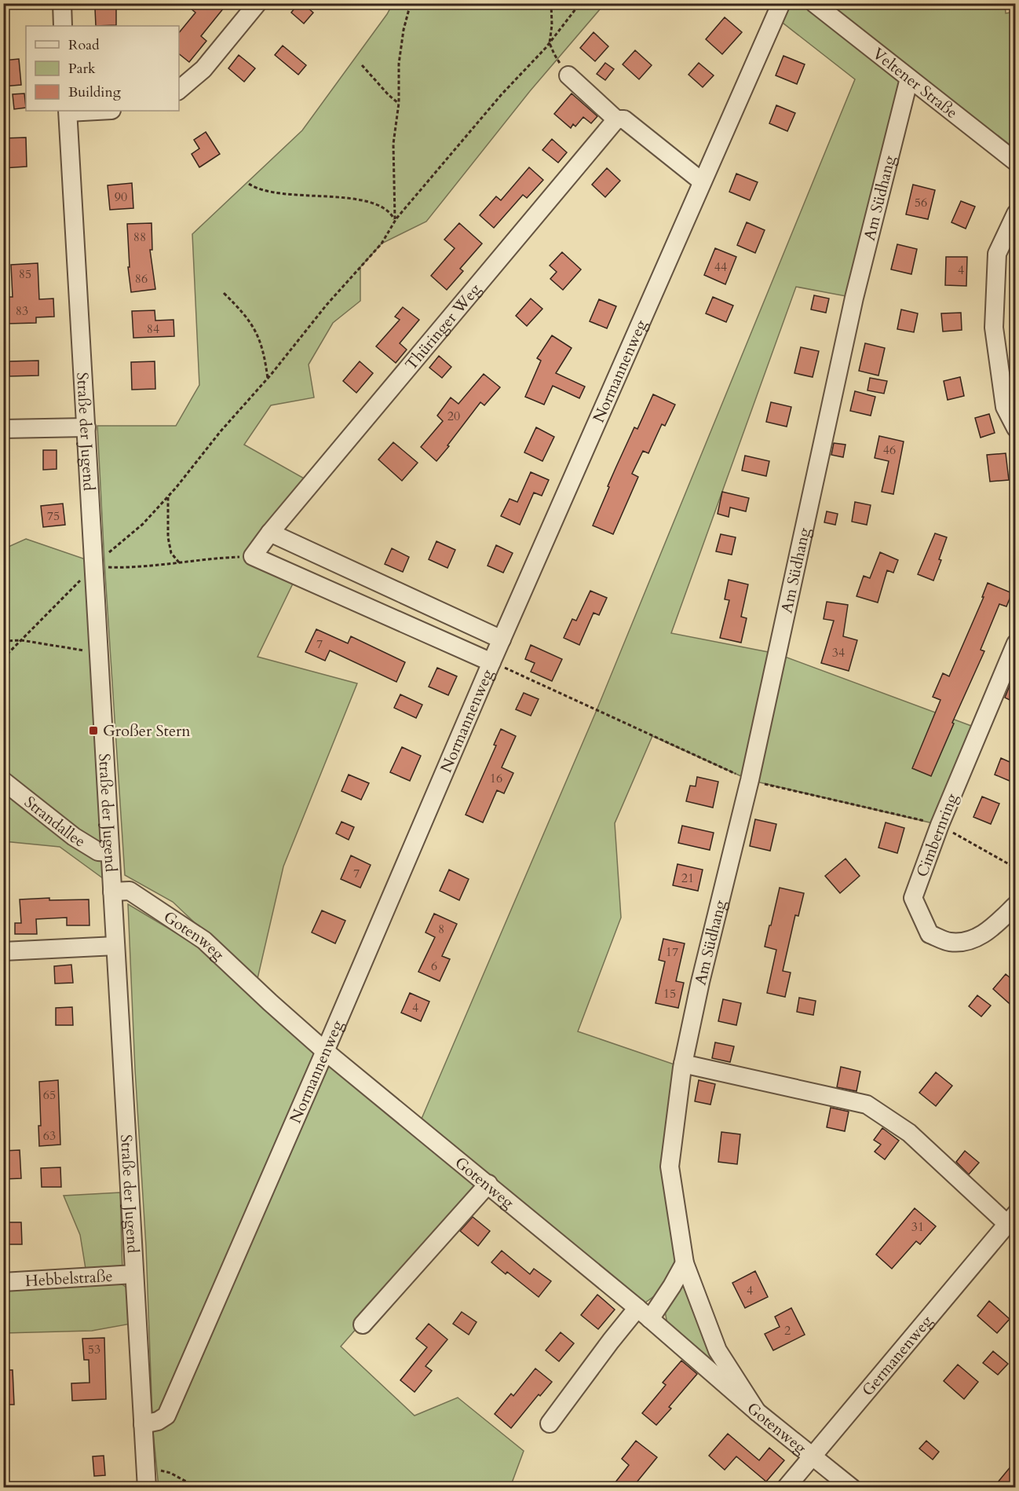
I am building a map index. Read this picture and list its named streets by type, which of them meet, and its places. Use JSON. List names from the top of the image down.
{
  "streets": {
    "street": [
      "Veltener Straße",
      "Am Südhang",
      "Thüringer Weg",
      "Normannenweg",
      "Straße der Jugend",
      "Strandallee",
      "Cimbernring",
      "Gotenweg",
      "Hebbelstraße",
      "Germanenweg"
    ]
  },
  "crossings": [
    ["Veltener Straße", "Am Südhang"],
    ["Am Südhang", "Gotenweg"],
    ["Am Südhang", "Germanenweg"],
    ["Normannenweg", "Straße der Jugend"],
    ["Normannenweg", "Gotenweg"],
    ["Straße der Jugend", "Strandallee"],
    ["Straße der Jugend", "Gotenweg"],
    ["Straße der Jugend", "Hebbelstraße"],
    ["Gotenweg", "Germanenweg"]
  ],
  "places": {
    "transit": ["Großer Stern"]
  },
  "house_numbers": [
    "90",
    "56",
    "88",
    "44",
    "4",
    "85",
    "86",
    "83",
    "84",
    "20",
    "46",
    "75",
    "7",
    "34",
    "16",
    "7",
    "21",
    "8",
    "17",
    "6",
    "15",
    "4",
    "65",
    "63",
    "31",
    "4",
    "2",
    "53"
  ],
  "legend": ["Road", "Park", "Building"]
}
